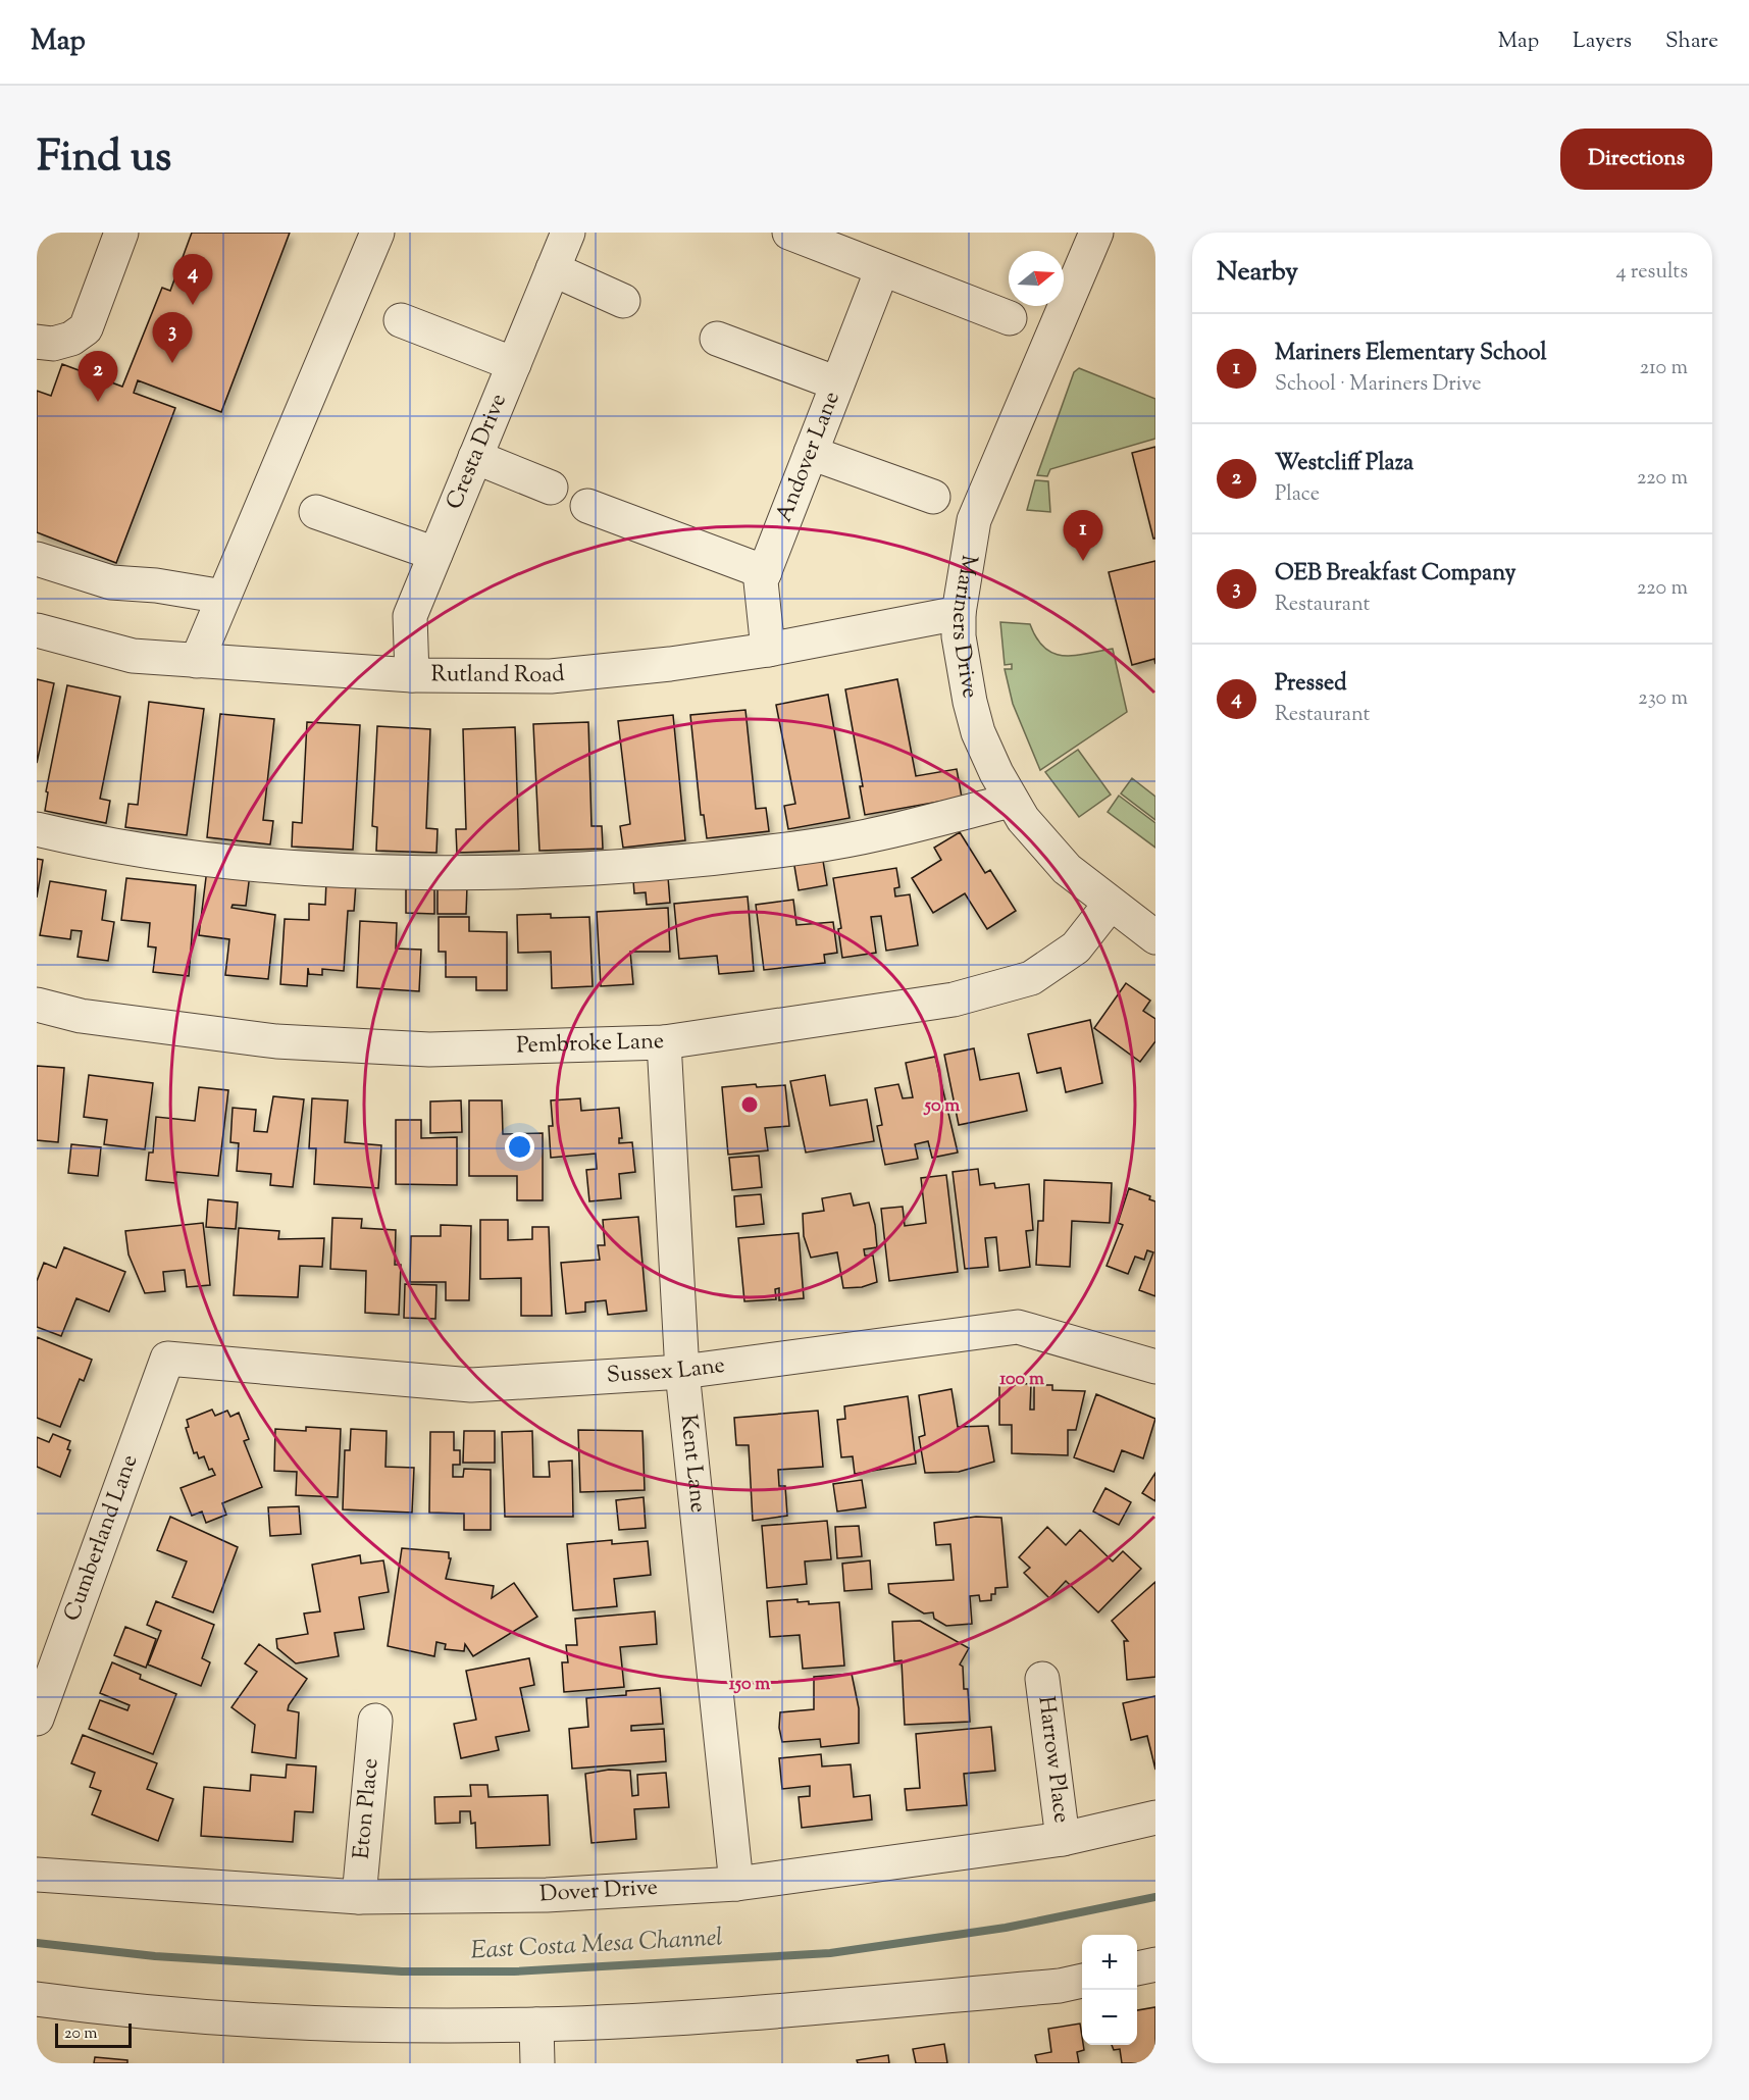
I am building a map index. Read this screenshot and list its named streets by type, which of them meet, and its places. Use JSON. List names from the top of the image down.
{
  "streets": {
    "street": [
      "Cresta Drive",
      "Andover Lane",
      "Mariners Drive",
      "Rutland Road",
      "Pembroke Lane",
      "Sussex Lane",
      "Kent Lane",
      "Cumberland Lane",
      "Harrow Place",
      "Eton Place",
      "Dover Drive"
    ]
  },
  "crossings": [
    ["Cresta Drive", "Rutland Road"],
    ["Andover Lane", "Rutland Road"],
    ["Mariners Drive", "Rutland Road"],
    ["Mariners Drive", "Pembroke Lane"],
    ["Pembroke Lane", "Kent Lane"],
    ["Sussex Lane", "Kent Lane"],
    ["Sussex Lane", "Cumberland Lane"],
    ["Kent Lane", "Dover Drive"],
    ["Harrow Place", "Dover Drive"],
    ["Eton Place", "Dover Drive"]
  ],
  "water": ["East Costa Mesa Channel"],
  "scale_bar": "20 m",
  "north": "right",
  "page": {
    "header": "Map",
    "nav": ["Map", "Layers", "Share"],
    "title": "Find us",
    "buttons": "Directions",
    "heading": ["Nearby", "4 results"],
    "pins": [
      "4",
      "3",
      "2",
      "1"
    ],
    "list": [
      {
        "mark": "1",
        "name": "Mariners Elementary School",
        "note": "School · Mariners Drive",
        "value": "210 m"
      },
      {
        "mark": "2",
        "name": "Westcliff Plaza",
        "note": "Place",
        "value": "220 m"
      },
      {
        "mark": "3",
        "name": "OEB Breakfast Company",
        "note": "Restaurant",
        "value": "220 m"
      },
      {
        "mark": "4",
        "name": "Pressed",
        "note": "Restaurant",
        "value": "230 m"
      }
    ],
    "map_buttons": ["+", "−"],
    "scale": "20 m"
  },
  "rings": ["50 m", "100 m", "150 m"]
}
